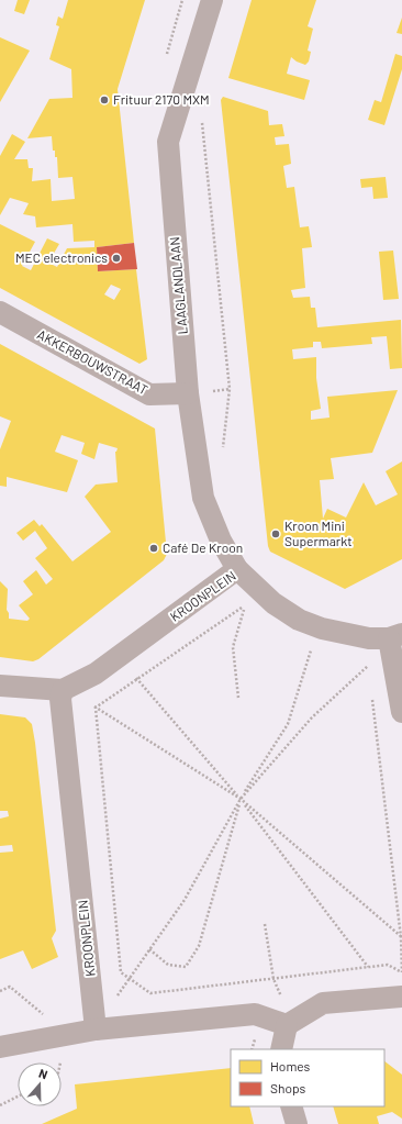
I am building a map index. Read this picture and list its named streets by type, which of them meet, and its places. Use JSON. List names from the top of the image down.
{
  "streets": {
    "street": ["LAAGLANDLAAN", "AKKERBOUWSTRAAT", "KROONPLEIN"]
  },
  "crossings": [
    ["LAAGLANDLAAN", "AKKERBOUWSTRAAT"],
    ["LAAGLANDLAAN", "KROONPLEIN"]
  ],
  "places": [
    "Frituur 2170 MXM",
    "MEC electronics",
    "Kroon Mini Supermarkt",
    "Café De Kroon"
  ],
  "legend": ["Homes", "Shops"],
  "north": "top"
}
